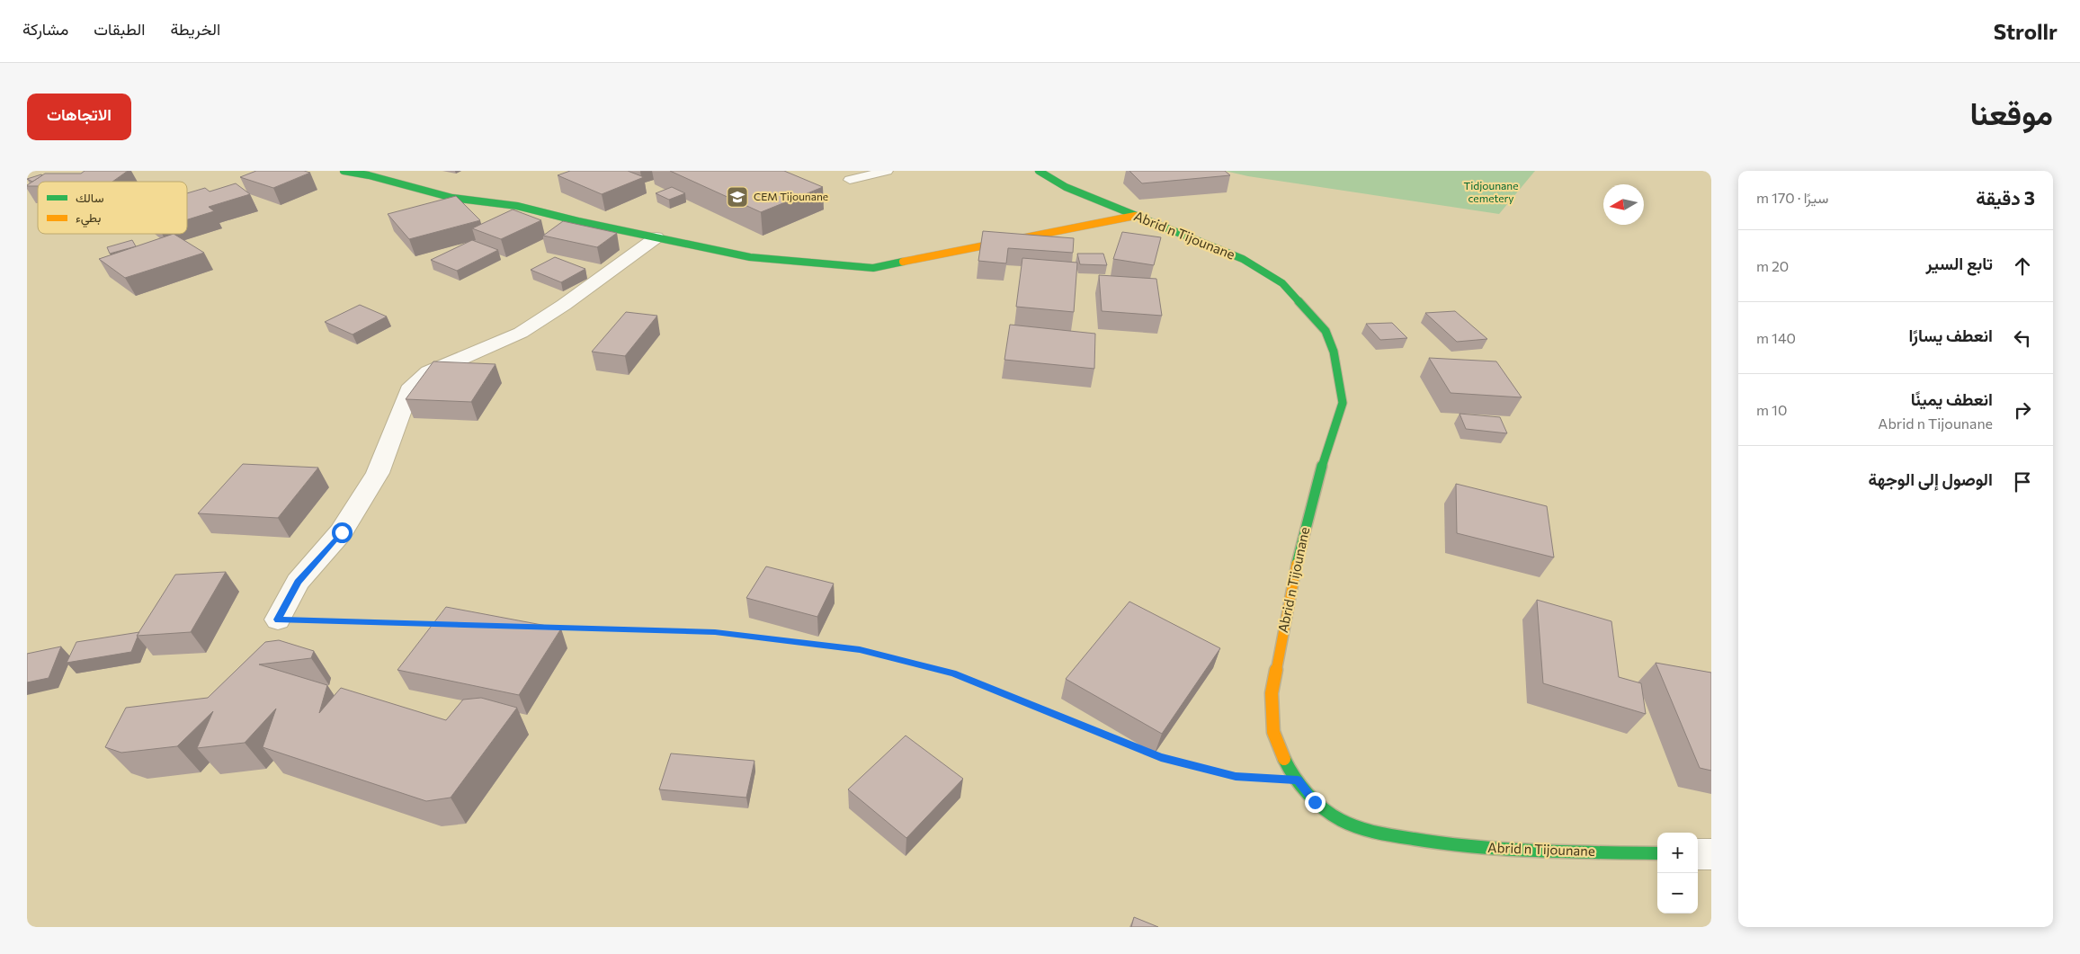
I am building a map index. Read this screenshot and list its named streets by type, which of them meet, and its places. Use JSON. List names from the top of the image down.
{
  "streets": {
    "street": ["Abrid n Tijounane"]
  },
  "parks": ["Tidjounane cemetery"],
  "places": {
    "school or university": ["CEM Tijounane"]
  },
  "legend": ["سالك", "بطيء"],
  "north": "left",
  "page": {
    "header": "Strollr",
    "nav": ["الخريطة", "الطبقات", "مشاركة"],
    "title": "موقعنا",
    "buttons": "الاتجاهات",
    "heading": ["3 دقيقة", "سيرًا · 170 m"],
    "list": [
      ["تابع السير", "20 m"],
      ["انعطف يسارًا", "140 m"],
      ["انعطف يمينًا", "Abrid n Tijounane", "10 m"],
      "الوصول إلى الوجهة"
    ],
    "map_buttons": ["+", "−"]
  }
}
